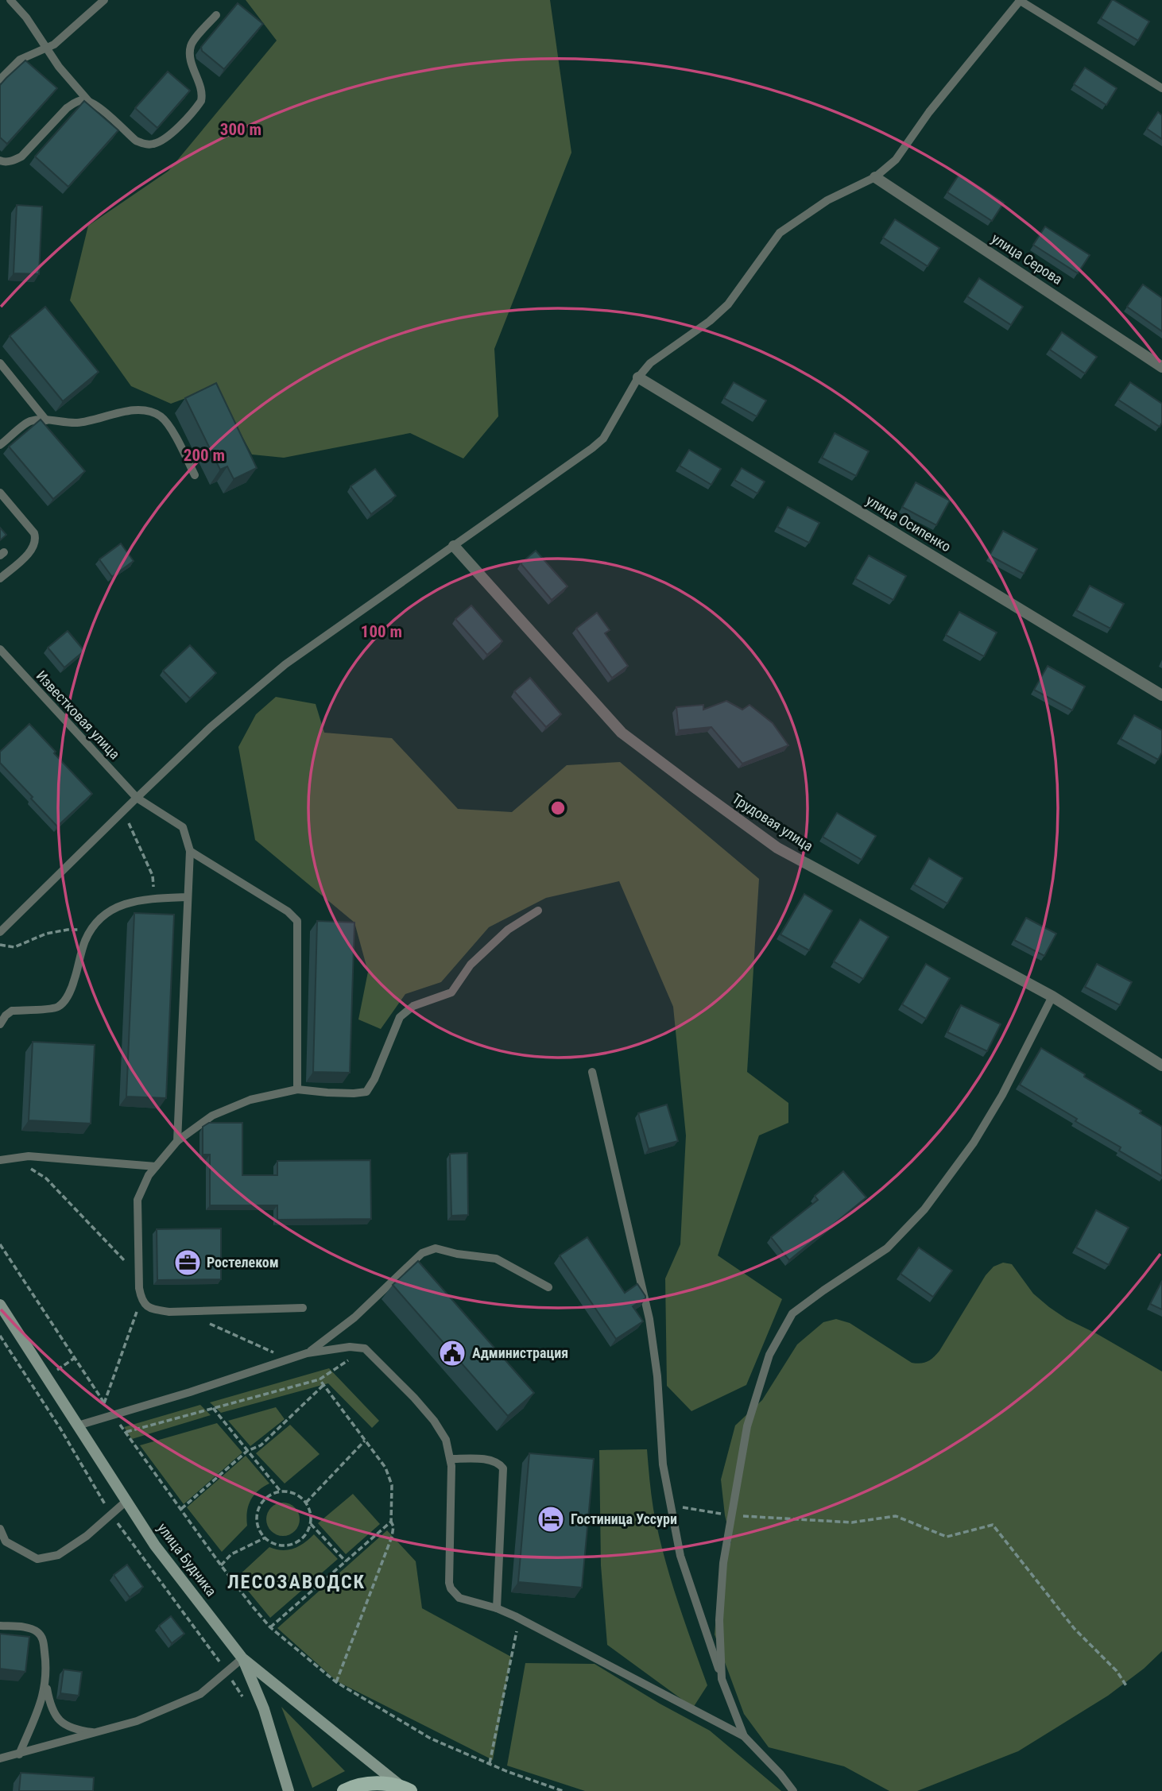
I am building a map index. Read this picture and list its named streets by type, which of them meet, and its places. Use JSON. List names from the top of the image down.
{
  "streets": {
    "main road": ["улица Будника"],
    "street": ["улица Серова", "улица Осипенко", "Трудовая улица"],
    "lane": ["Известковая улица"]
  },
  "districts": ["ЛЕСОЗАВОДСК"],
  "places": {
    "office": ["Ростелеком"],
    "public building": ["Администрация"],
    "hotel": ["Гостиница Уссури"]
  },
  "rings": ["300 m", "200 m", "100 m"]
}
